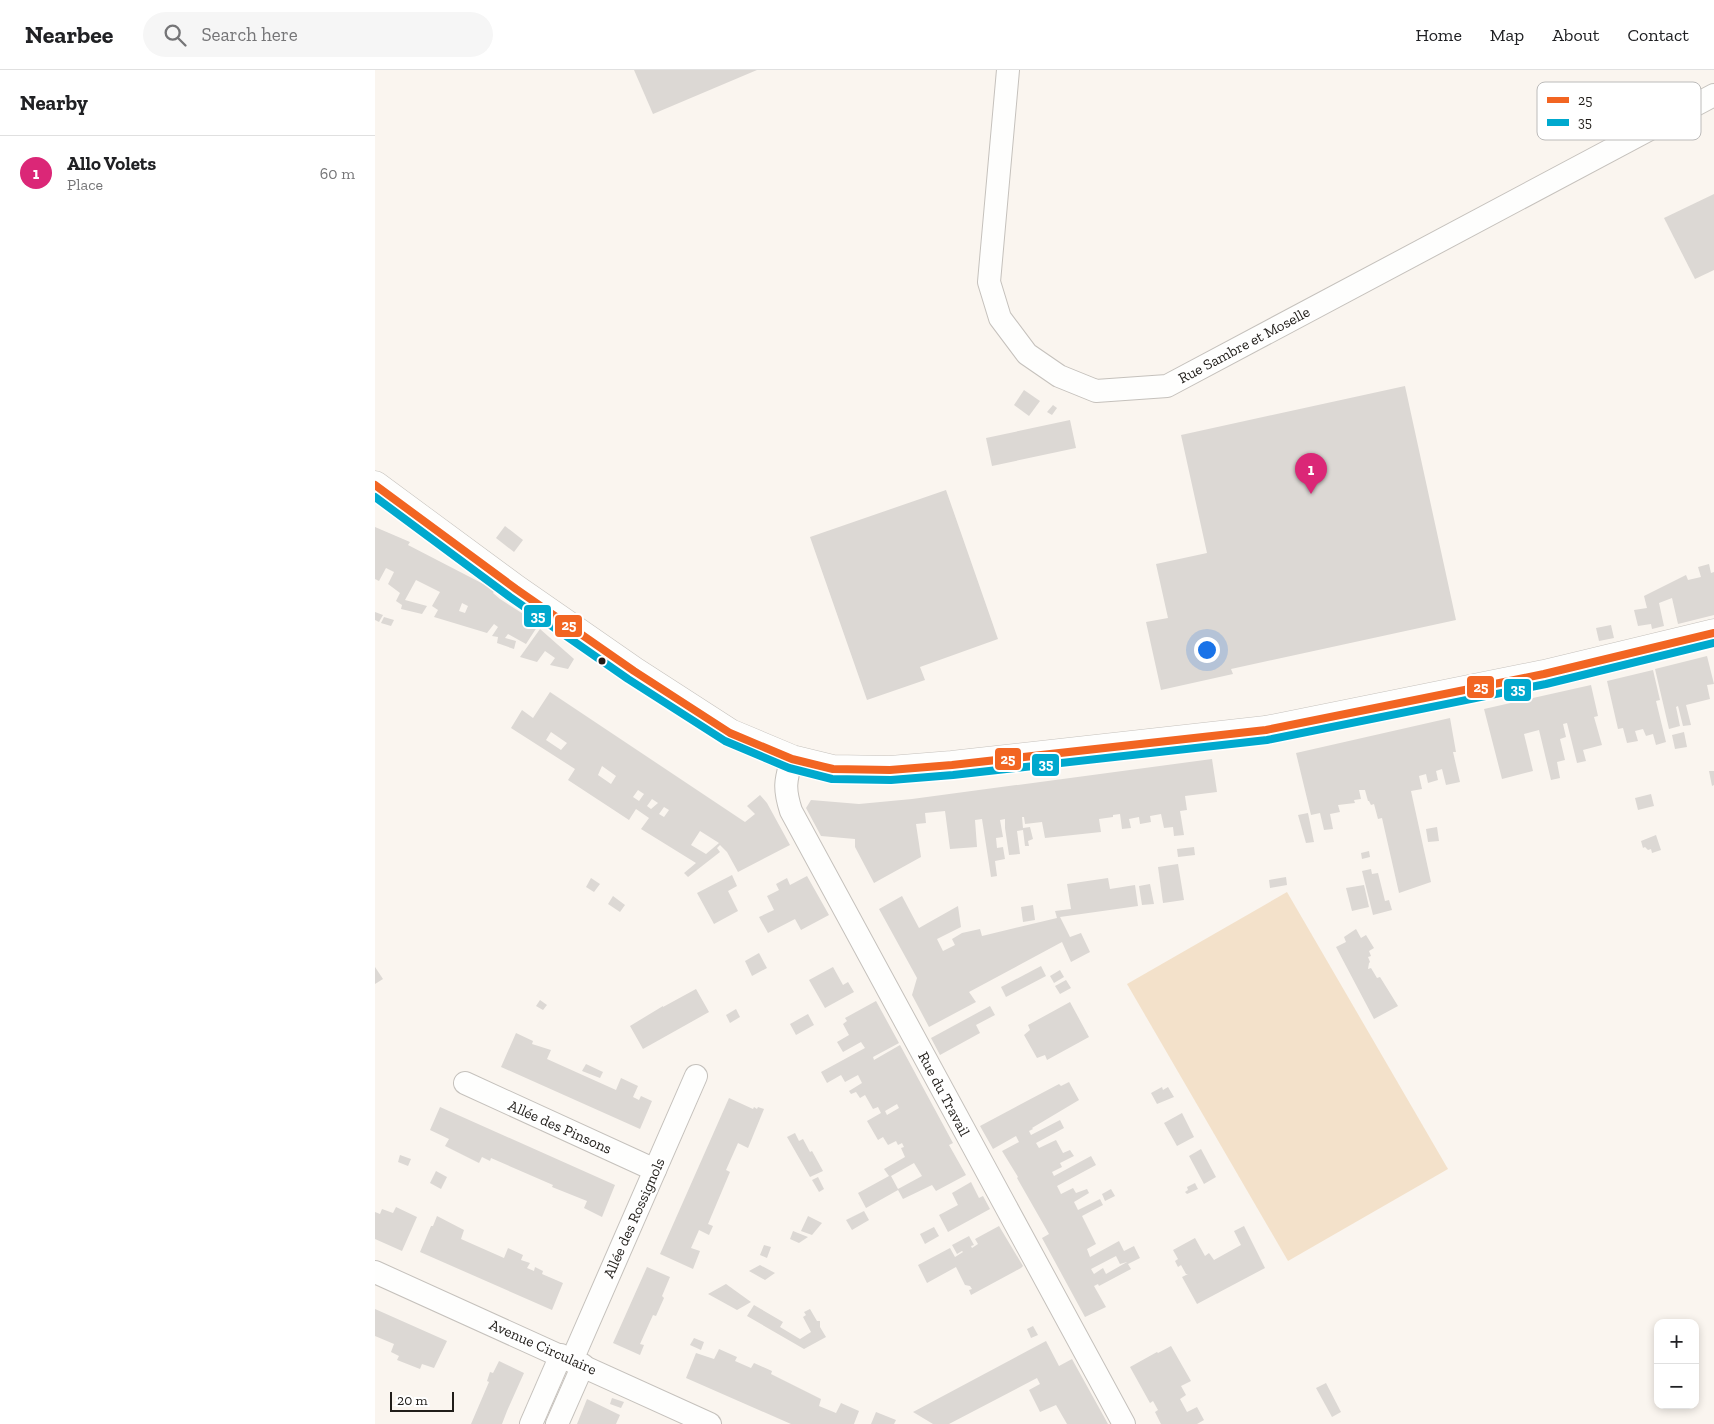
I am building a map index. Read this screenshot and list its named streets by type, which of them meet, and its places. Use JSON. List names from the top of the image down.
{
  "streets": {
    "street": [
      "Rue Sambre et Moselle",
      "Rue du Travail",
      "Allée des Pinsons",
      "Allée des Rossignols",
      "Avenue Circulaire"
    ]
  },
  "crossings": [
    ["Allée des Pinsons", "Allée des Rossignols"],
    ["Allée des Rossignols", "Avenue Circulaire"]
  ],
  "lines": ["transit line 25", "transit line 35"],
  "legend": ["25", "35"],
  "scale_bar": "20 m",
  "page": {
    "header": "Nearbee",
    "search": "Search here",
    "nav": [
      "Home",
      "Map",
      "About",
      "Contact"
    ],
    "heading": "Nearby",
    "list": [
      {
        "mark": "1",
        "name": "Allo Volets",
        "note": "Place",
        "value": "60 m"
      }
    ],
    "pins": "1",
    "map_buttons": ["+", "−"],
    "scale": "20 m"
  }
}
